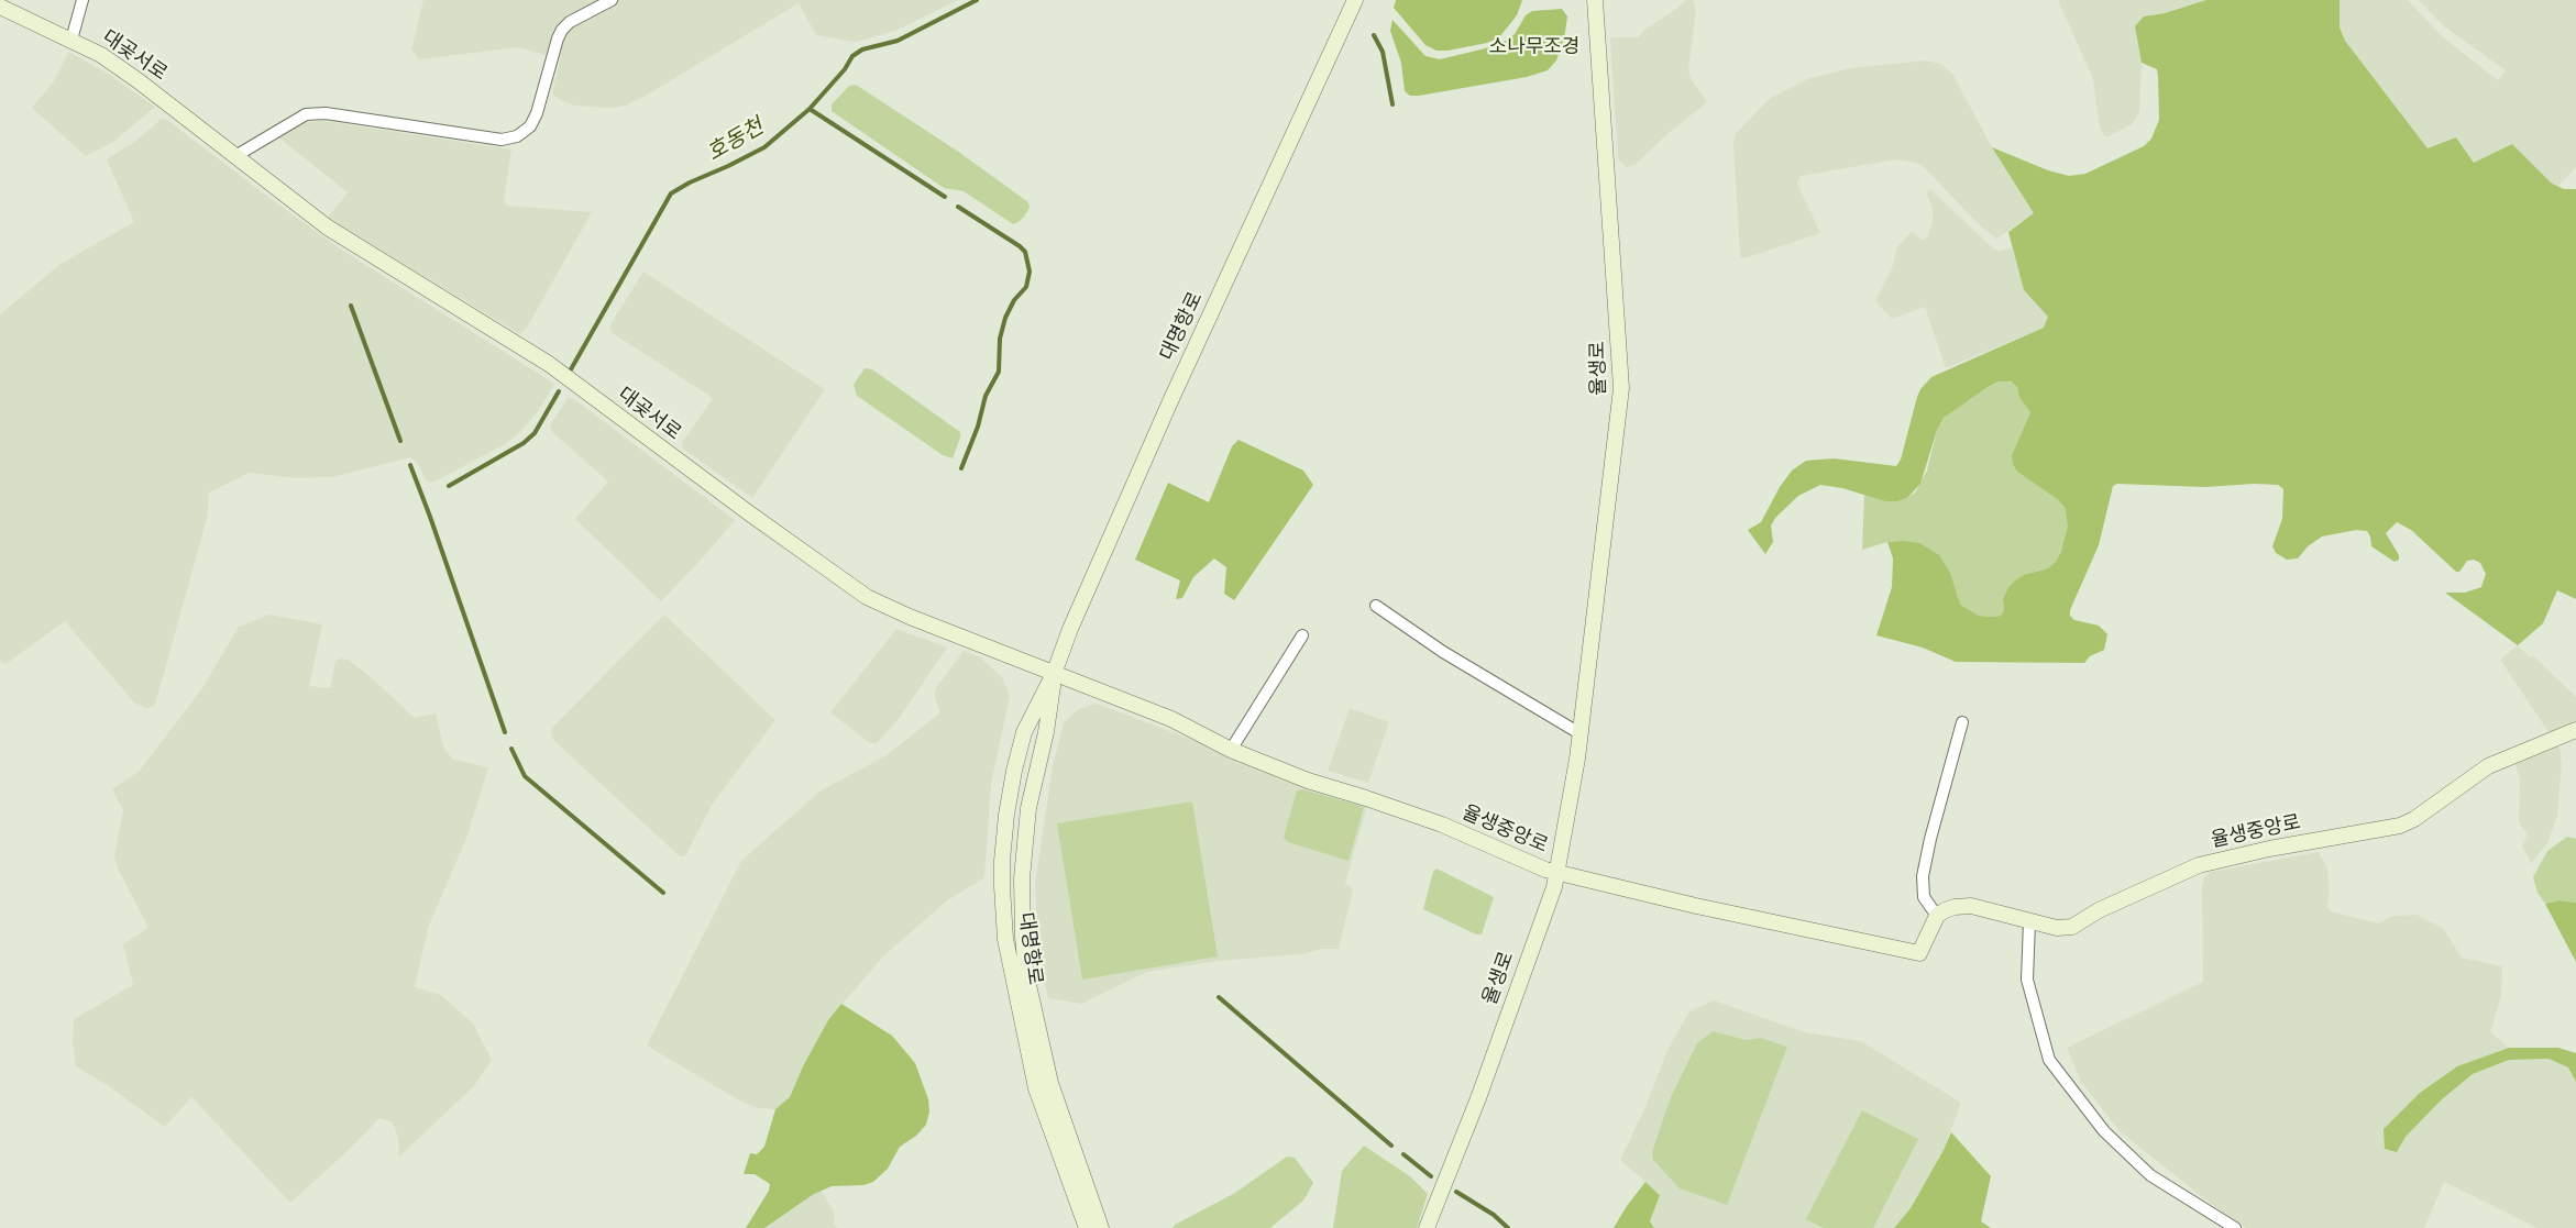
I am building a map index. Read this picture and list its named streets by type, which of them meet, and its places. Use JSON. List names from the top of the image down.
{
  "streets": {
    "street": [
      "대곶서로",
      "대명항로",
      "율생로",
      "율생중앙로"
    ]
  },
  "crossings": [
    ["대곶서로", "대명항로"],
    ["대곶서로", "율생중앙로"],
    ["대명항로", "율생중앙로"],
    ["율생로", "율생중앙로"]
  ],
  "water": ["호동천"],
  "parks": ["소나무조경"]
}
